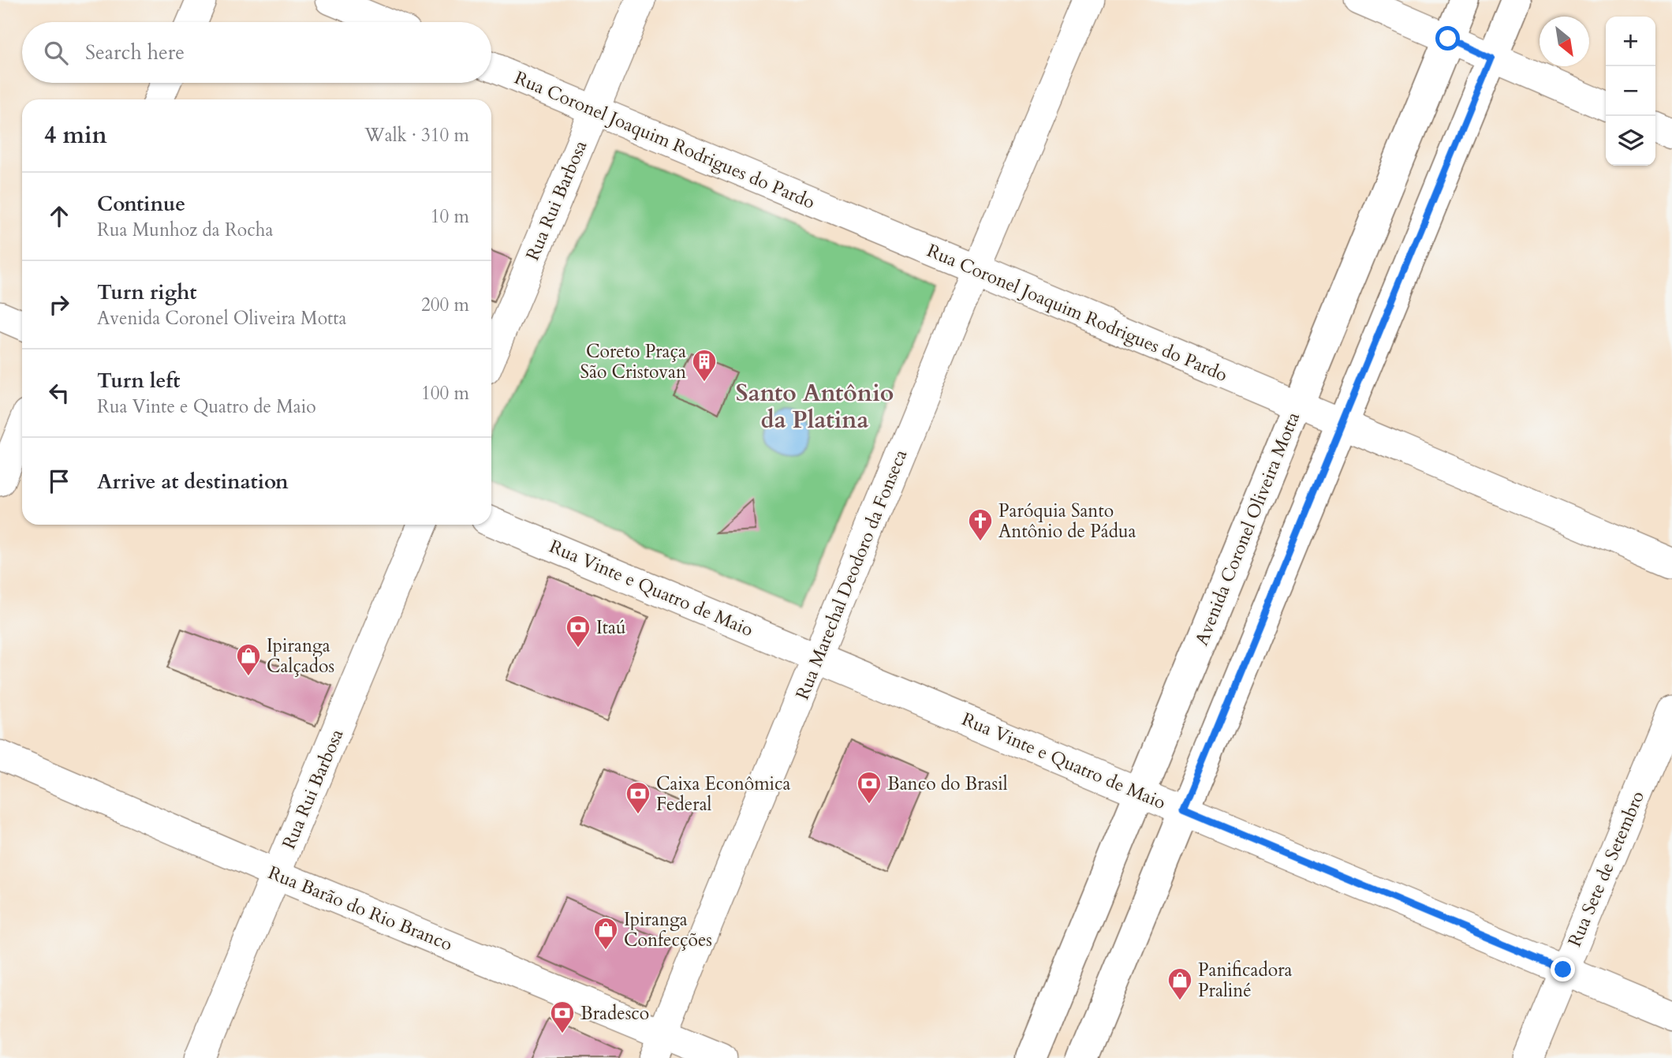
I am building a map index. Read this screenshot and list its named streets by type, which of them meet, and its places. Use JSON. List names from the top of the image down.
{
  "streets": {
    "street": [
      "Rua Coronel Joaquim Rodrigues do Pardo",
      "Rua Rui Barbosa",
      "Avenida Coronel Oliveira Motta",
      "Rua Marechal Deodoro da Fonseca",
      "Rua Vinte e Quatro de Maio",
      "Rua Sete de Setembro",
      "Rua Barão do Rio Branco"
    ]
  },
  "crossings": [
    ["Rua Coronel Joaquim Rodrigues do Pardo", "Rua Rui Barbosa"],
    ["Rua Coronel Joaquim Rodrigues do Pardo", "Avenida Coronel Oliveira Motta"],
    ["Rua Coronel Joaquim Rodrigues do Pardo", "Rua Marechal Deodoro da Fonseca"],
    ["Rua Rui Barbosa", "Rua Barão do Rio Branco"],
    ["Avenida Coronel Oliveira Motta", "Rua Vinte e Quatro de Maio"],
    ["Rua Marechal Deodoro da Fonseca", "Rua Vinte e Quatro de Maio"],
    ["Rua Marechal Deodoro da Fonseca", "Rua Barão do Rio Branco"],
    ["Rua Vinte e Quatro de Maio", "Rua Sete de Setembro"]
  ],
  "districts": ["Santo Antônio da Platina"],
  "places": {
    "building": ["Coreto Praça São Cristovan"],
    "church": ["Paróquia Santo Antônio de Pádua"],
    "bank": [
      "Itaú",
      "Banco do Brasil",
      "Caixa Econômica Federal",
      "Bradesco"
    ],
    "shop": ["Ipiranga Calçados", "Ipiranga Confecções", "Panificadora Praliné"]
  },
  "north": "bottom right",
  "page": {
    "map_buttons": ["+", "−"],
    "search": "Search here",
    "heading": ["4 min", "Walk · 310 m"],
    "list": [
      ["Continue", "Rua Munhoz da Rocha", "10 m"],
      ["Turn right", "Avenida Coronel Oliveira Motta", "200 m"],
      ["Turn left", "Rua Vinte e Quatro de Maio", "100 m"],
      "Arrive at destination"
    ]
  }
}
